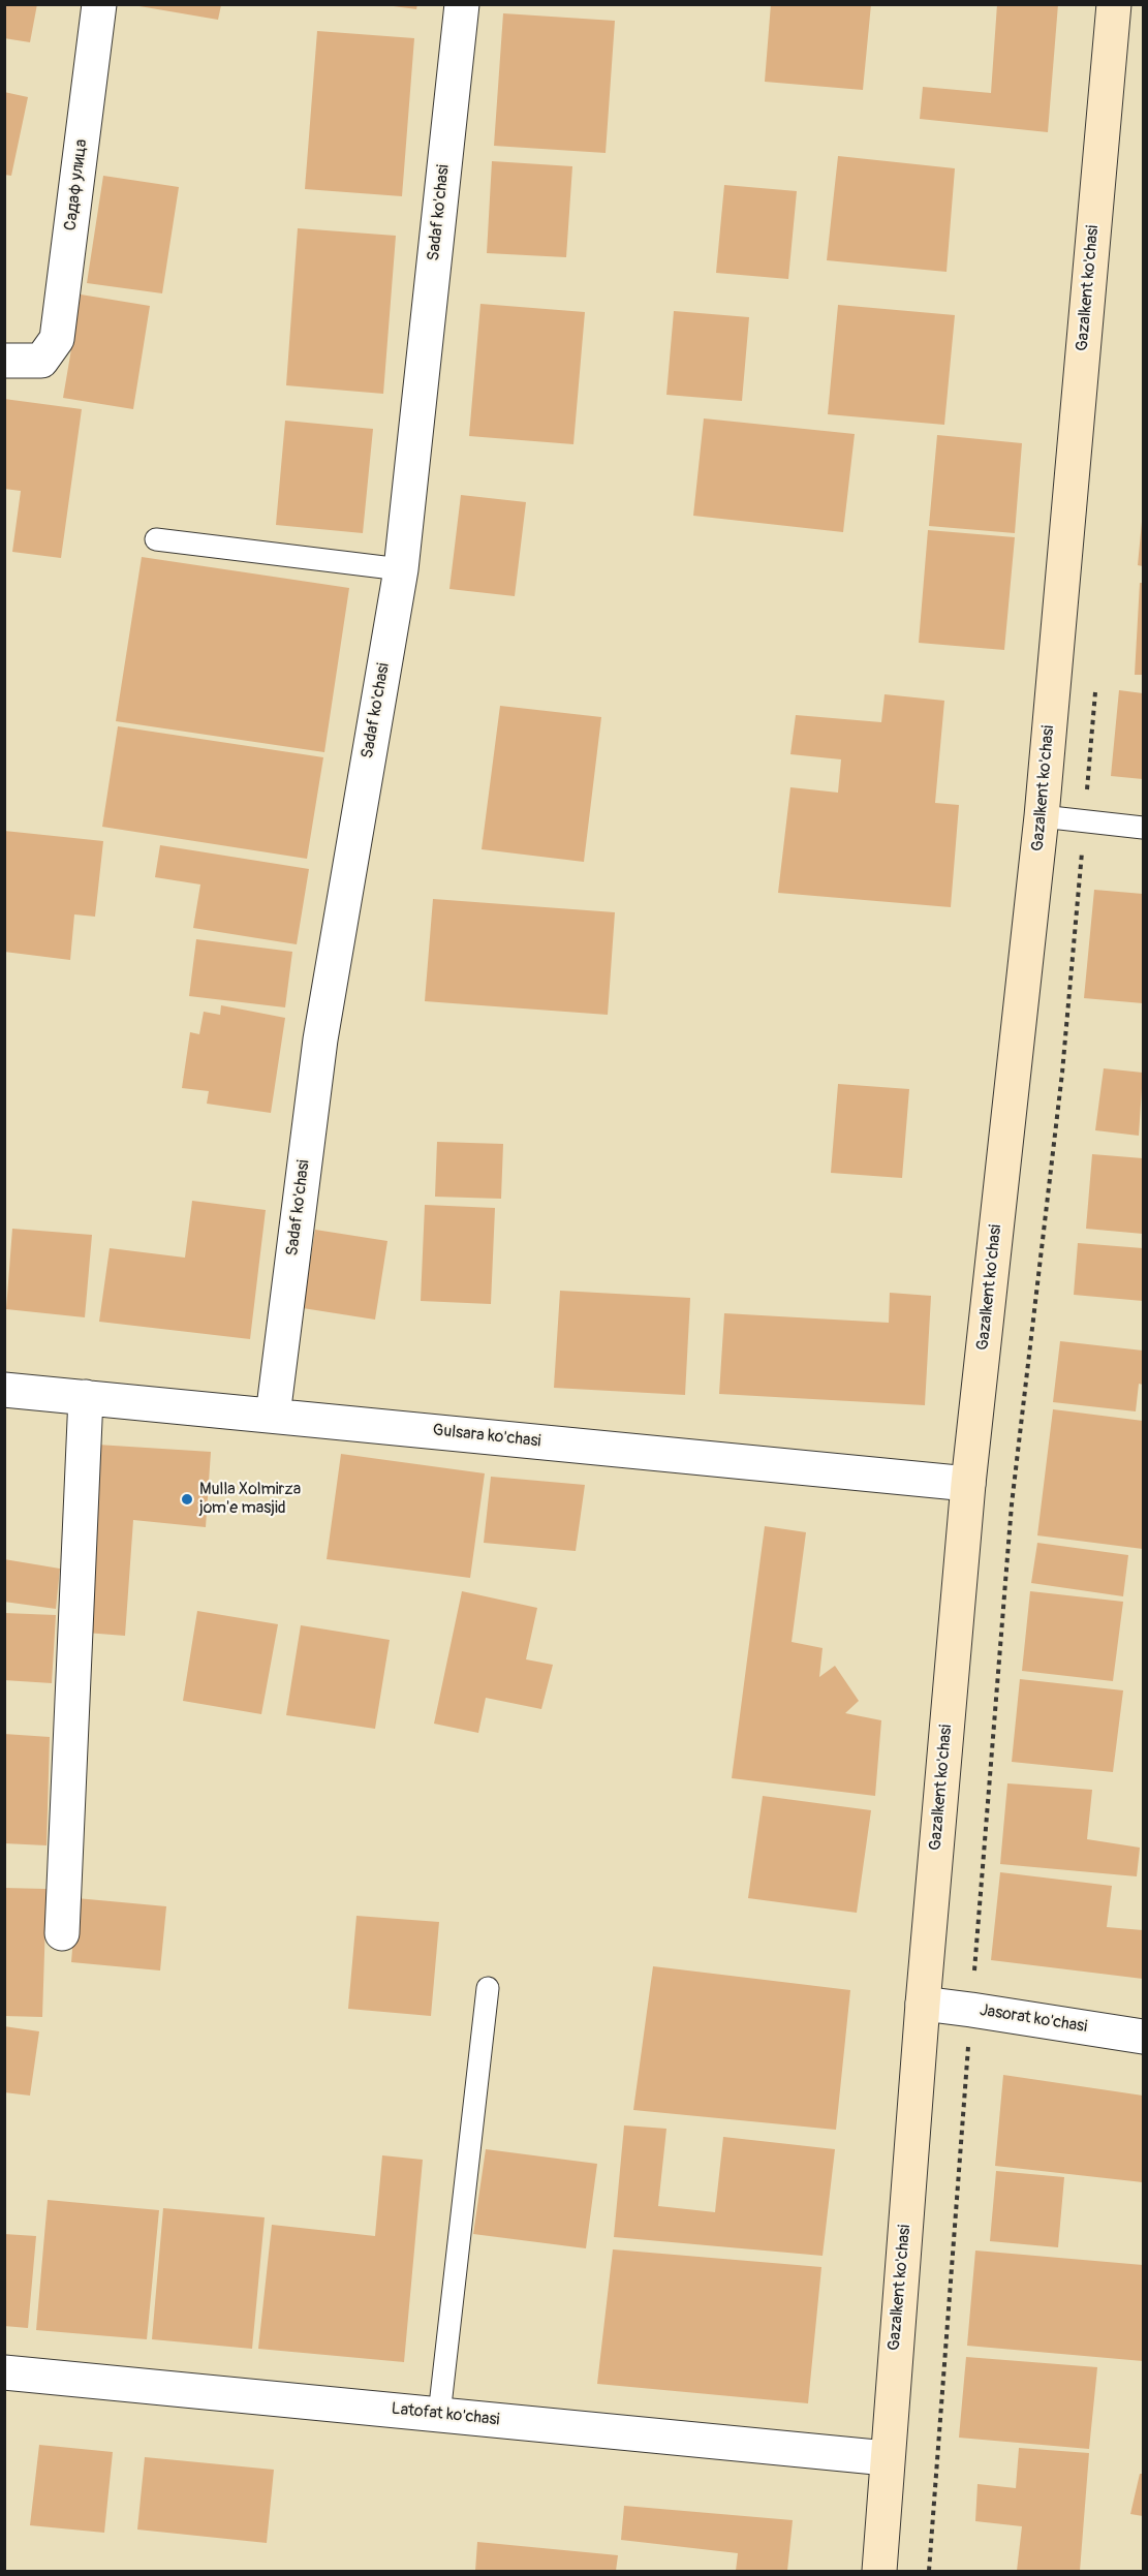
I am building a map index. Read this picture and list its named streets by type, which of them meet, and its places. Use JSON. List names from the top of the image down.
{
  "streets": {
    "street": [
      "Садаф улица",
      "Sadaf ko'chasi",
      "Gazalkent ko'chasi",
      "Gulsara ko'chasi",
      "Jasorat ko'chasi",
      "Latofat ko'chasi"
    ]
  },
  "crossings": [
    ["Sadaf ko'chasi", "Gulsara ko'chasi"],
    ["Gazalkent ko'chasi", "Gulsara ko'chasi"],
    ["Gazalkent ko'chasi", "Jasorat ko'chasi"],
    ["Gazalkent ko'chasi", "Latofat ko'chasi"]
  ],
  "places": ["Mulla Xolmirza jom'e masjid"]
}
